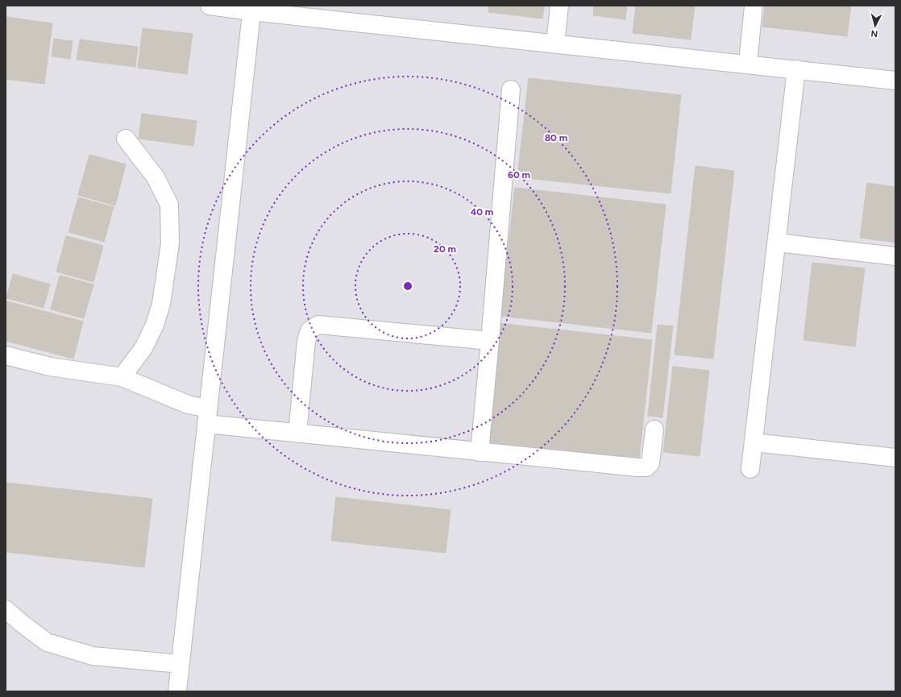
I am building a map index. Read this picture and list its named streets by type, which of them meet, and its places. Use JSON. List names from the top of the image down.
{
  "north": "bottom",
  "rings": [
    "80 m",
    "60 m",
    "40 m",
    "20 m"
  ]
}
